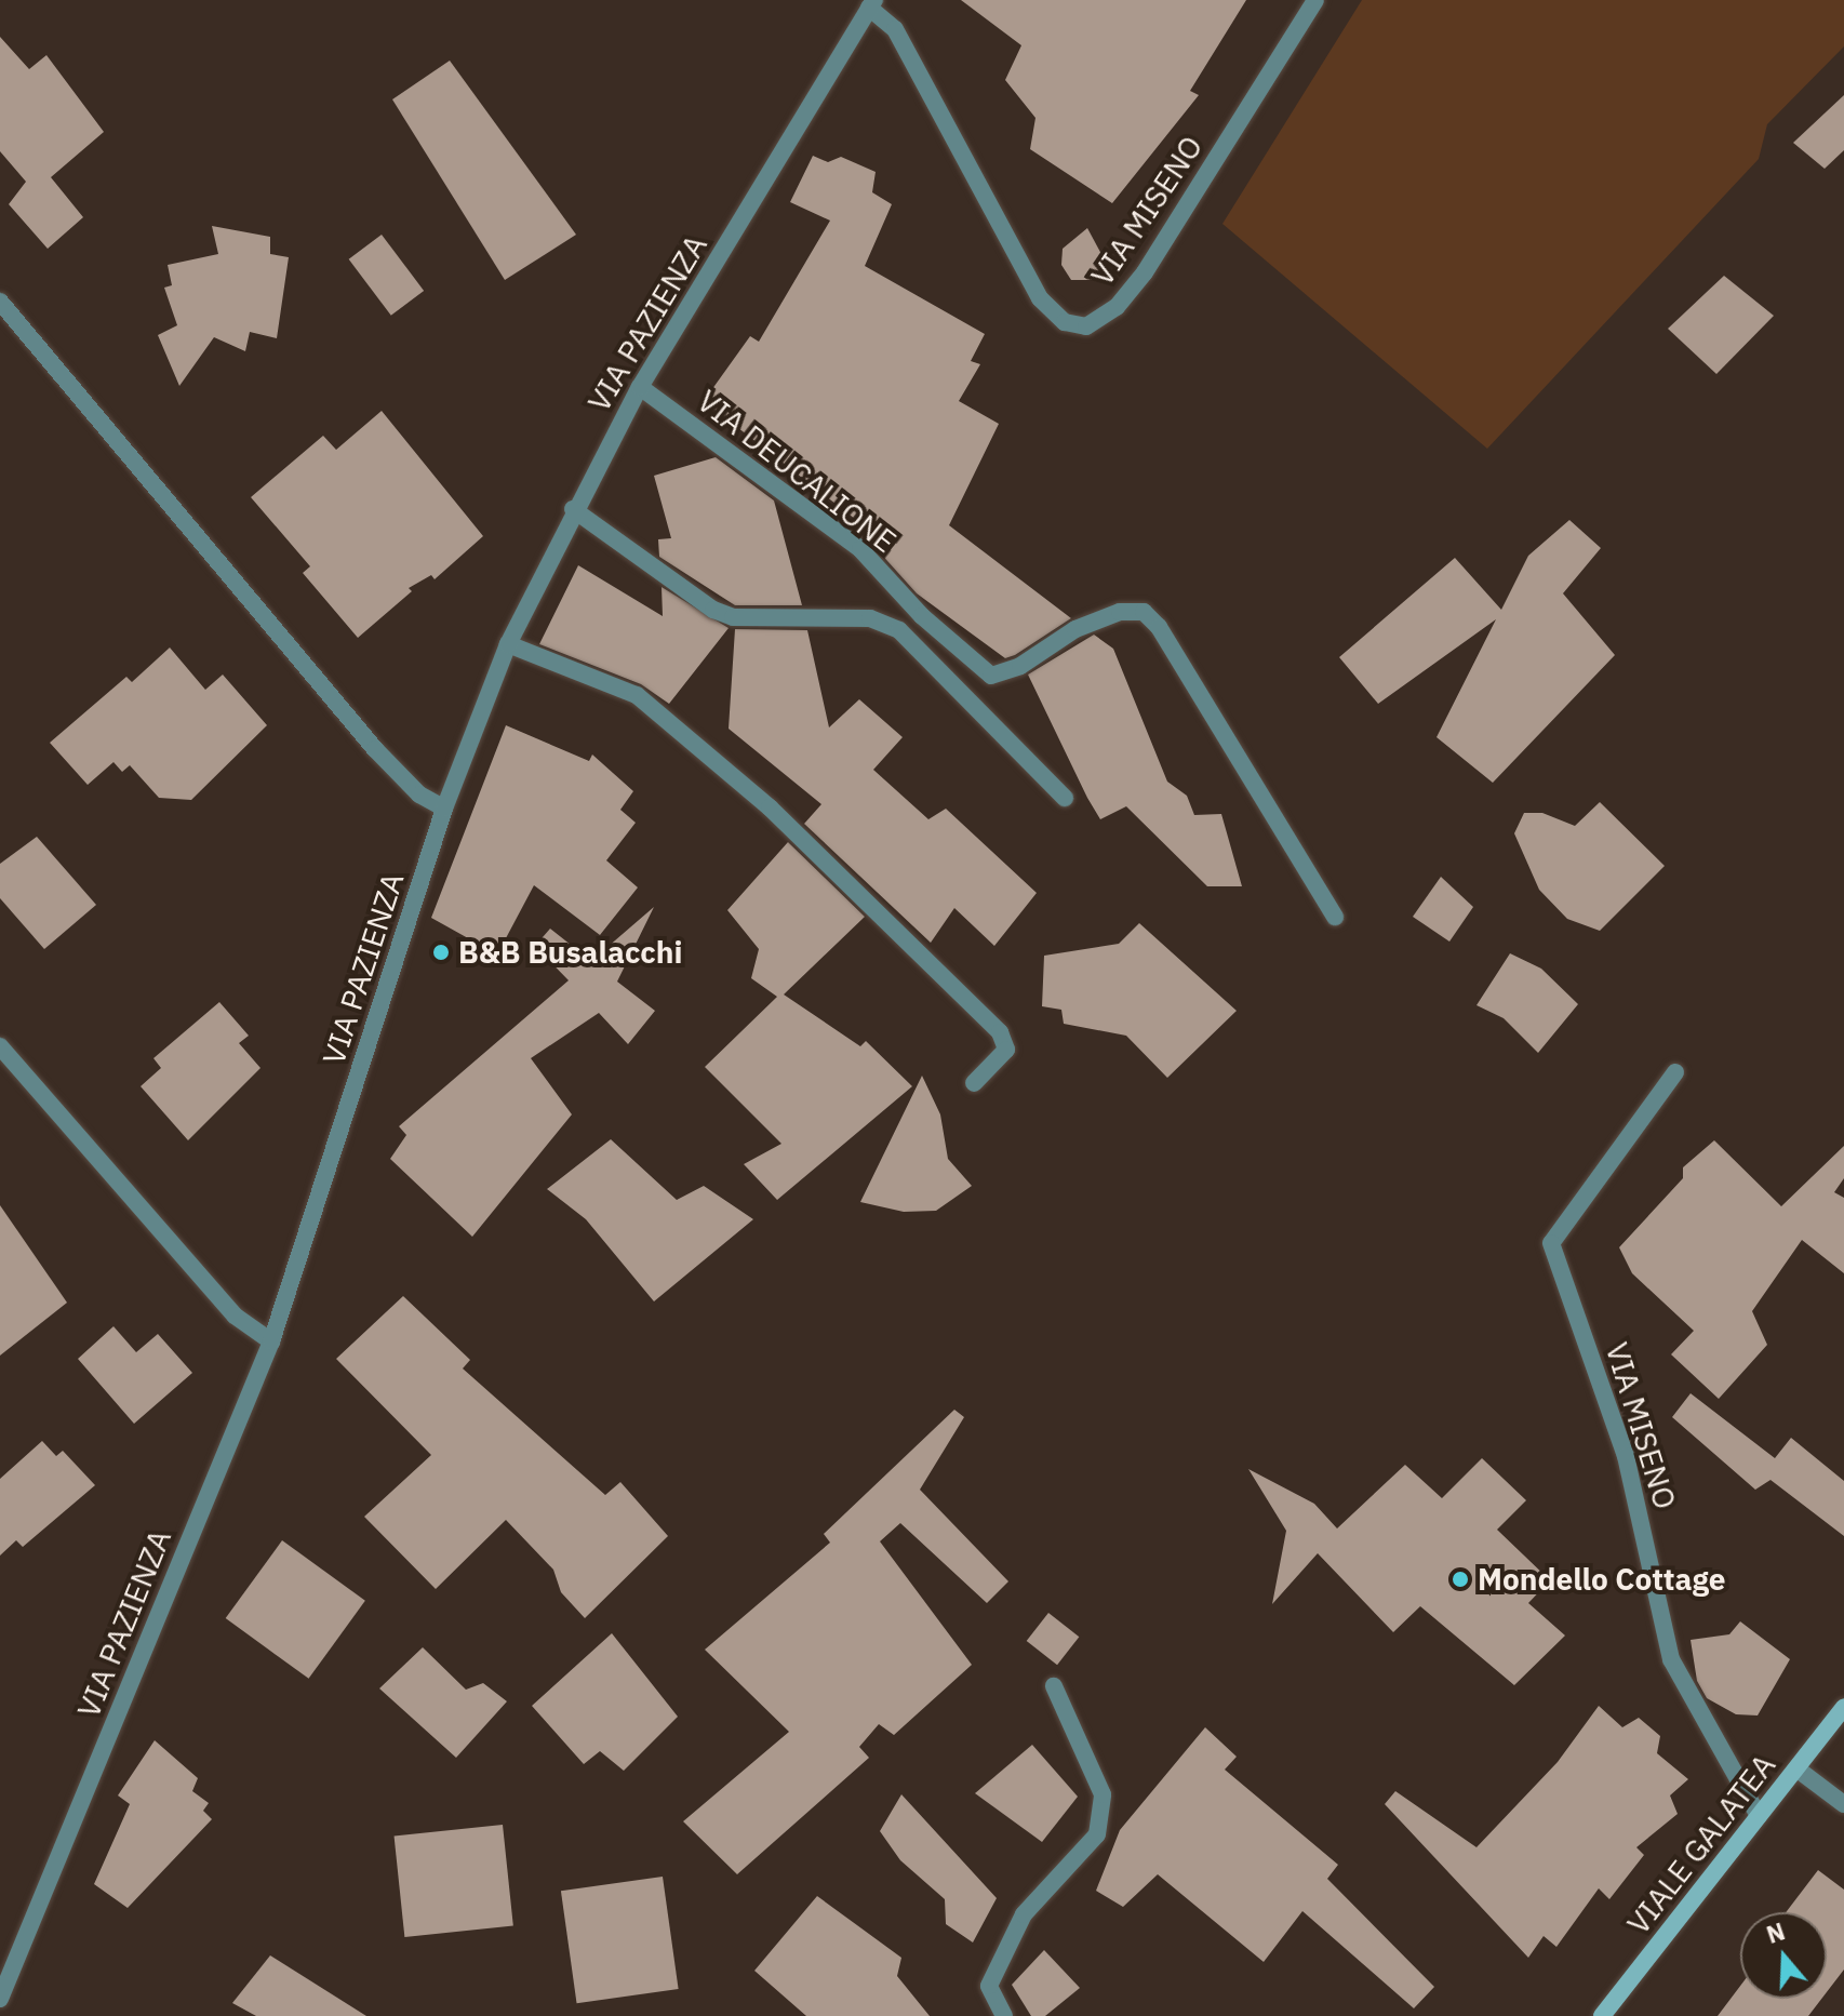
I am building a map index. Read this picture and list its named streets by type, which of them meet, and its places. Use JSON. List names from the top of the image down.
{
  "streets": {
    "main road": ["VIALE GALATEA"],
    "street": ["VIA MISENO", "VIA PAZIENZA", "VIA DEUCALIONE"]
  },
  "crossings": [
    ["VIA MISENO", "VIA PAZIENZA"],
    ["VIA MISENO", "VIALE GALATEA"],
    ["VIA PAZIENZA", "VIA DEUCALIONE"]
  ],
  "places": ["B&B Busalacchi", "Mondello Cottage"],
  "north": "top"
}
